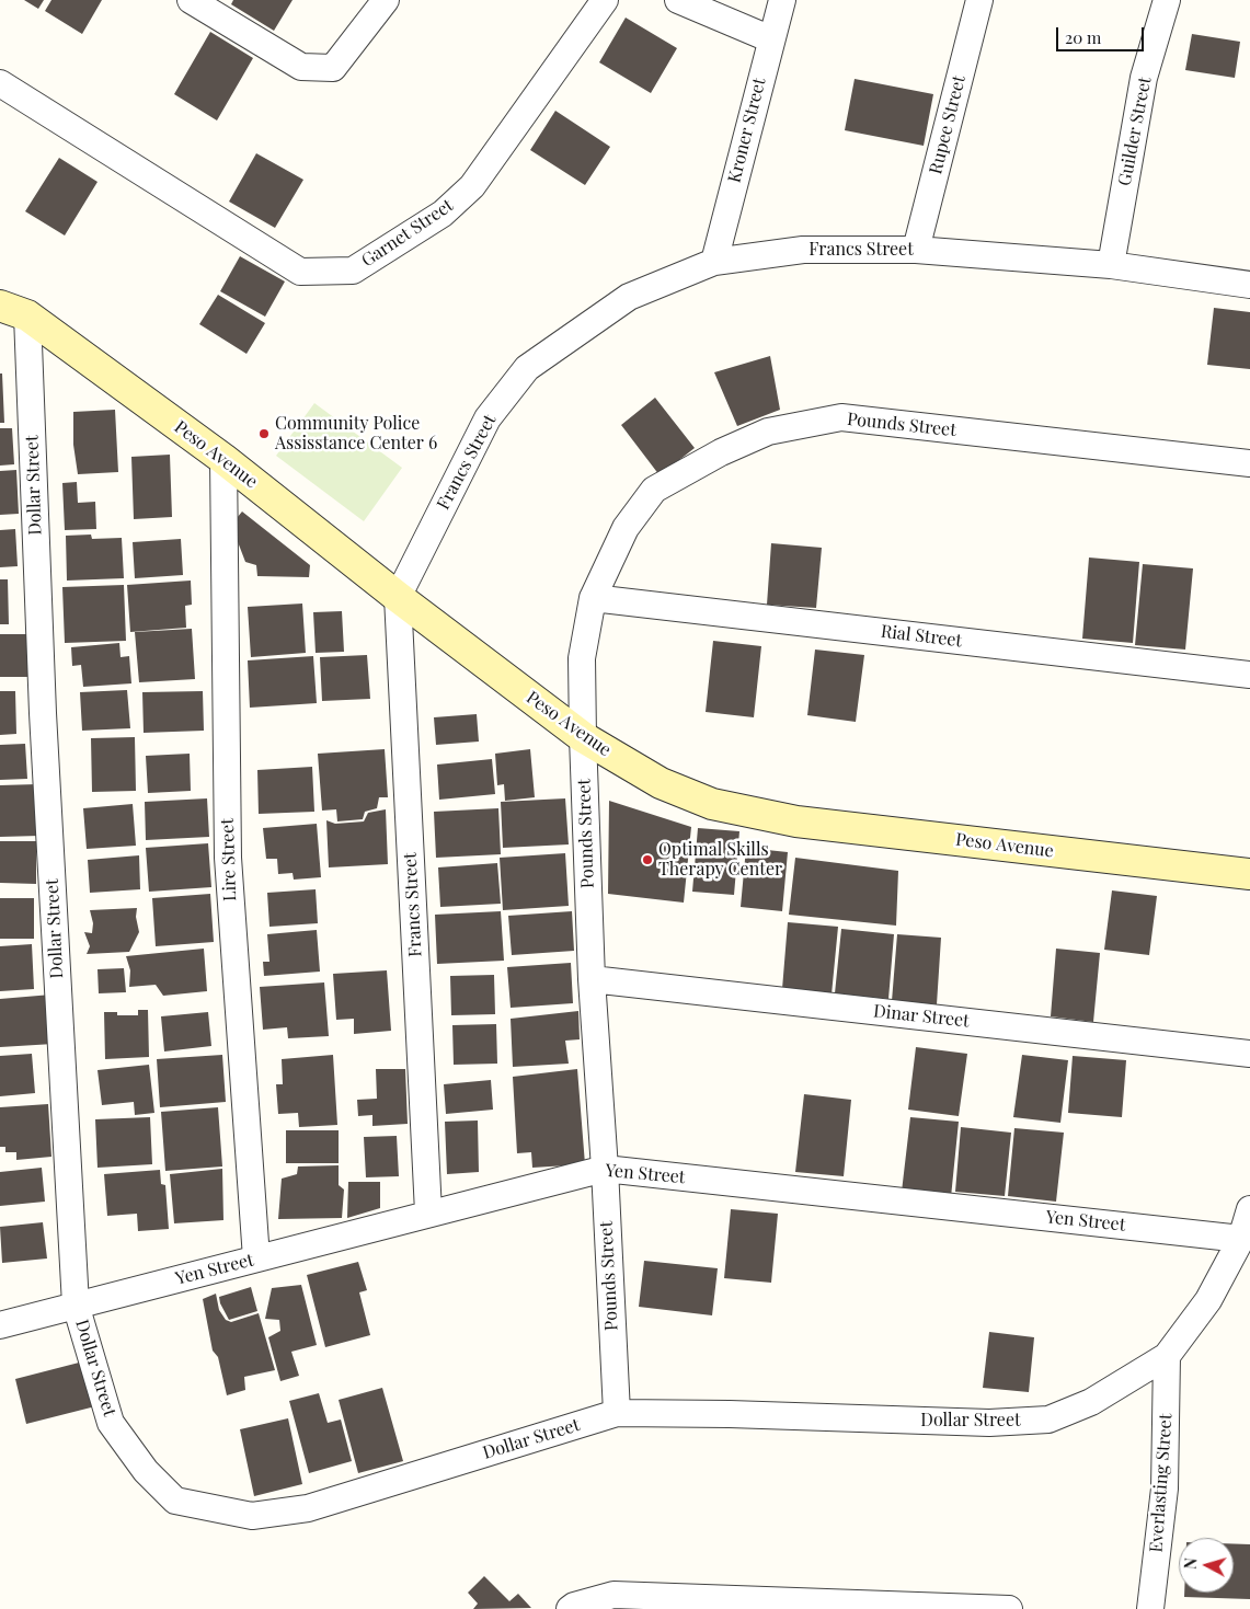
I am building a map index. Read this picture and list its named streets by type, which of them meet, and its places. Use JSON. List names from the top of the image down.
{
  "streets": {
    "street": [
      "Rupee Street",
      "Kroner Street",
      "Guilder Street",
      "Garnet Street",
      "Francs Street",
      "Pounds Street",
      "Peso Avenue",
      "Dollar Street",
      "Rial Street",
      "Lire Street",
      "Dinar Street",
      "Yen Street",
      "Everlasting Street"
    ]
  },
  "crossings": [
    ["Rupee Street", "Francs Street"],
    ["Kroner Street", "Francs Street"],
    ["Guilder Street", "Francs Street"],
    ["Francs Street", "Peso Avenue"],
    ["Francs Street", "Yen Street"],
    ["Pounds Street", "Peso Avenue"],
    ["Pounds Street", "Dollar Street"],
    ["Pounds Street", "Rial Street"],
    ["Pounds Street", "Dinar Street"],
    ["Pounds Street", "Yen Street"],
    ["Peso Avenue", "Dollar Street"],
    ["Peso Avenue", "Lire Street"],
    ["Dollar Street", "Yen Street"],
    ["Dollar Street", "Everlasting Street"],
    ["Lire Street", "Yen Street"]
  ],
  "places": ["Community Police Assisstance Center 6", "Optimal Skills Therapy Center"],
  "scale_bar": "20 m",
  "north": "left"
}
